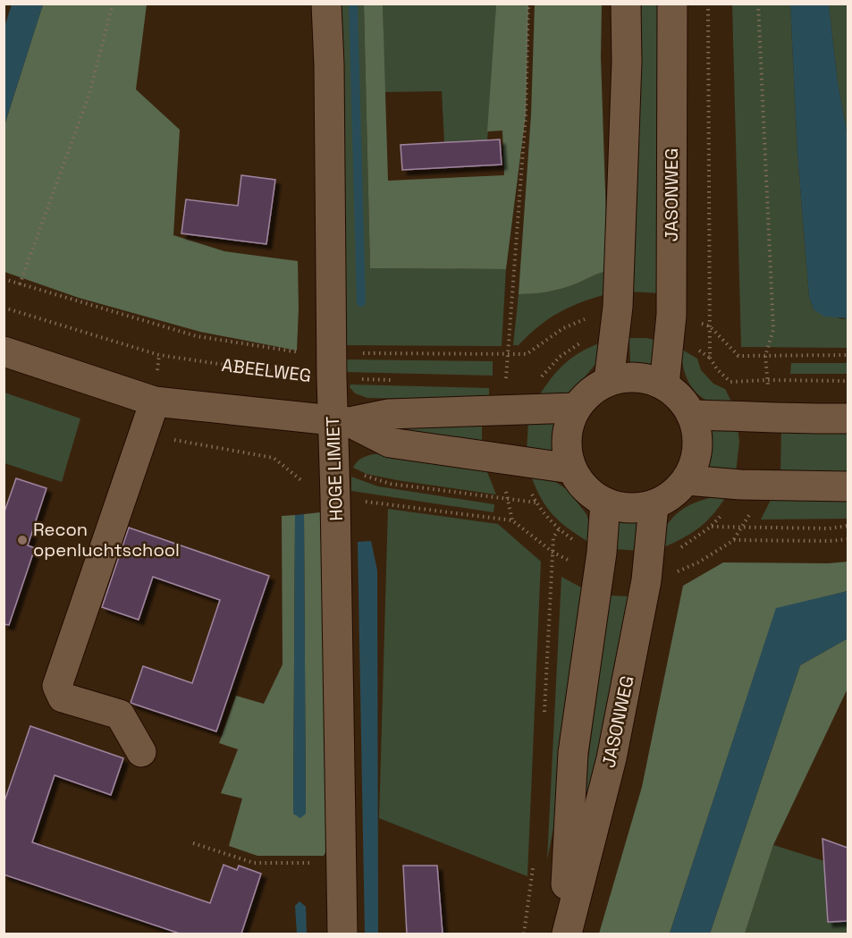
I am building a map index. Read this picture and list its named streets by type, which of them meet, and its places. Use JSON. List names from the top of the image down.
{
  "streets": {
    "street": ["JASONWEG", "HOGE LIMIET"],
    "path": ["ABEELWEG"]
  },
  "crossings": [
    ["ABEELWEG", "HOGE LIMIET"]
  ],
  "places": ["Recon openluchtschool"]
}
